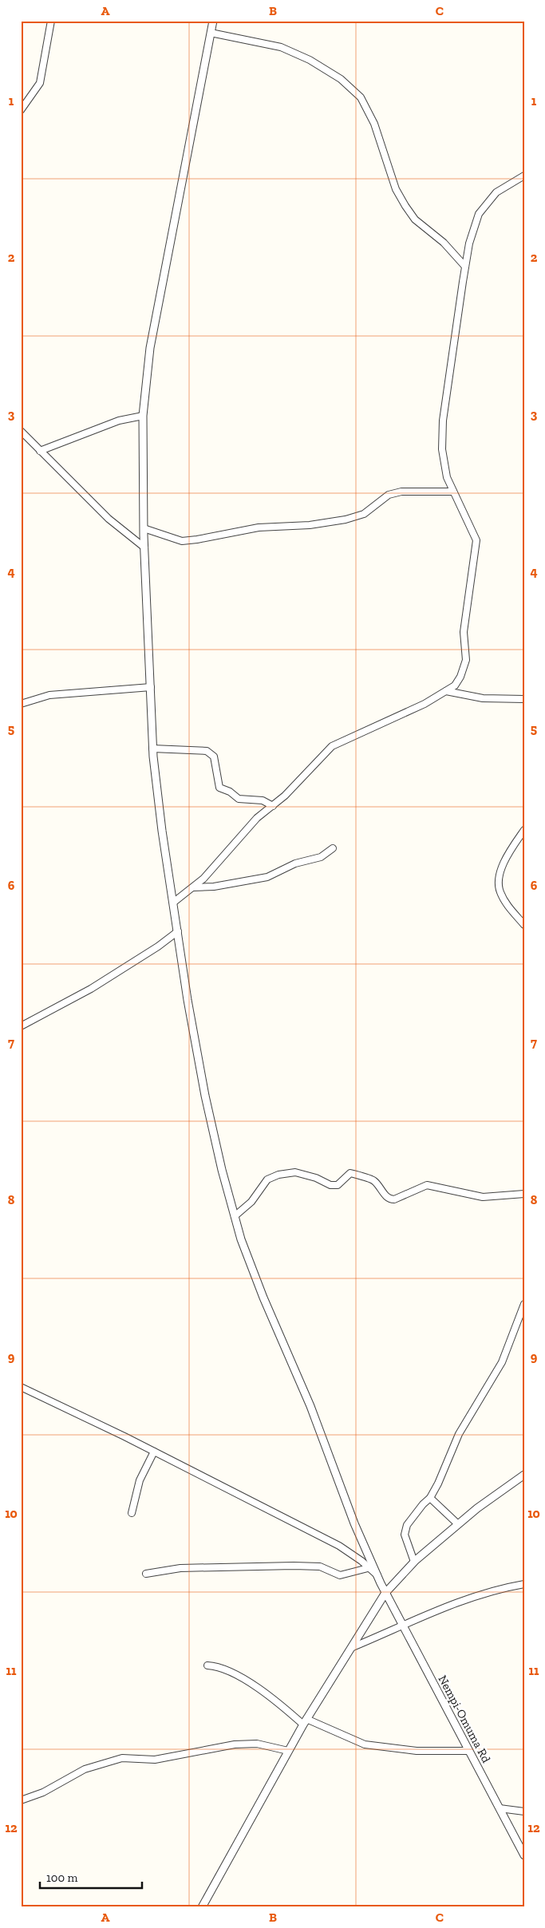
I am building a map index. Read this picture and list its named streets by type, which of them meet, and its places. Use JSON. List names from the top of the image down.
{
  "streets": {
    "street": ["Nempi-Omuma Rd"]
  },
  "scale_bar": "100 m",
  "grid": {
    "columns": ["A", "B", "C"],
    "rows": [
      "1",
      "2",
      "3",
      "4",
      "5",
      "6",
      "7",
      "8",
      "9",
      "10",
      "11",
      "12"
    ]
  }
}
